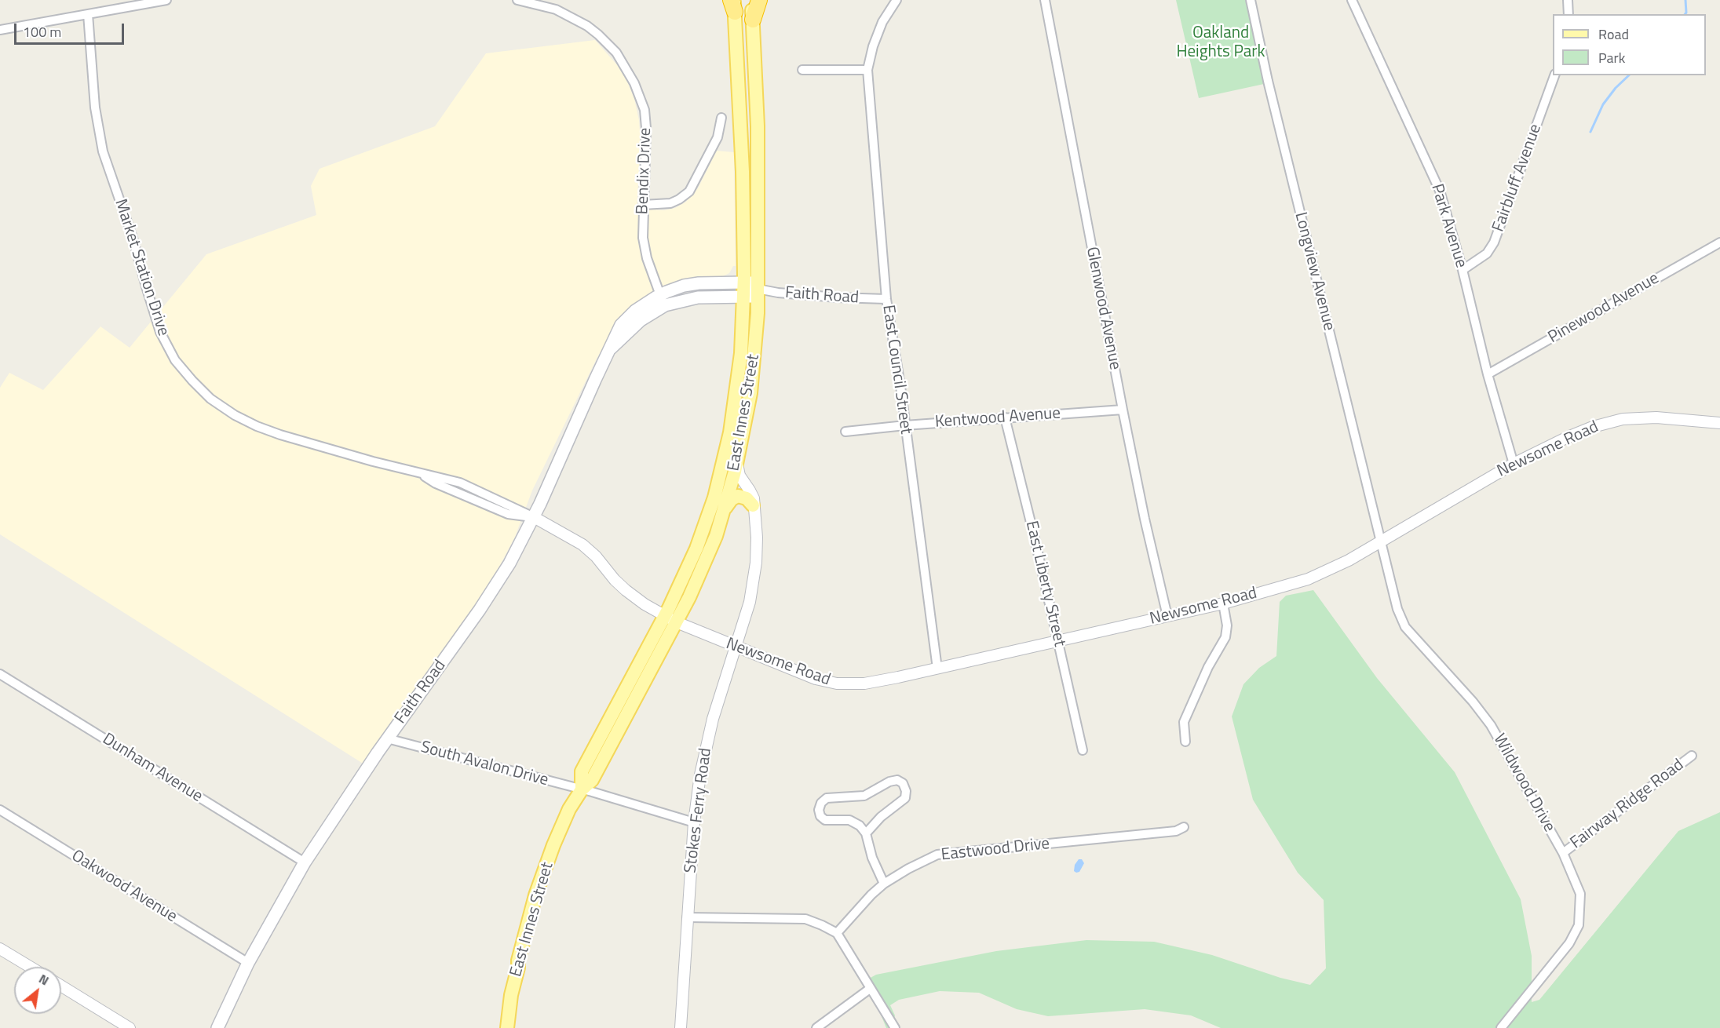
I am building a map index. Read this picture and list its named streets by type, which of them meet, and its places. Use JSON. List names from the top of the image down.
{
  "streets": {
    "main road": ["Faith Road", "East Innes Street"],
    "street": [
      "Bendix Drive",
      "Fairbluff Avenue",
      "Park Avenue",
      "Market Station Drive",
      "Longview Avenue",
      "Glenwood Avenue",
      "Pinewood Avenue",
      "East Council Street",
      "Kentwood Avenue",
      "Newsome Road",
      "East Liberty Street",
      "South Avalon Drive",
      "Dunham Avenue",
      "Wildwood Drive",
      "Fairway Ridge Road",
      "Stokes Ferry Road",
      "Eastwood Drive",
      "Oakwood Avenue"
    ]
  },
  "crossings": [
    ["Bendix Drive", "Faith Road"],
    ["Fairbluff Avenue", "Park Avenue"],
    ["Park Avenue", "Pinewood Avenue"],
    ["Park Avenue", "Newsome Road"],
    ["Market Station Drive", "Faith Road"],
    ["Market Station Drive", "East Innes Street"],
    ["Market Station Drive", "Newsome Road"],
    ["Longview Avenue", "Newsome Road"],
    ["Longview Avenue", "Wildwood Drive"],
    ["Faith Road", "East Council Street"],
    ["Faith Road", "East Innes Street"],
    ["Faith Road", "South Avalon Drive"],
    ["Faith Road", "Dunham Avenue"],
    ["Faith Road", "Oakwood Avenue"],
    ["Glenwood Avenue", "Kentwood Avenue"],
    ["Glenwood Avenue", "Newsome Road"],
    ["East Council Street", "Kentwood Avenue"],
    ["East Council Street", "Newsome Road"],
    ["East Innes Street", "Newsome Road"],
    ["East Innes Street", "South Avalon Drive"],
    ["East Innes Street", "Stokes Ferry Road"],
    ["Kentwood Avenue", "East Liberty Street"],
    ["Newsome Road", "East Liberty Street"],
    ["Newsome Road", "Wildwood Drive"],
    ["Newsome Road", "Stokes Ferry Road"],
    ["South Avalon Drive", "Stokes Ferry Road"],
    ["Wildwood Drive", "Fairway Ridge Road"]
  ],
  "parks": ["Oakland Heights Park"],
  "legend": ["Road", "Park"],
  "scale_bar": "100 m",
  "north": "top right"
}
